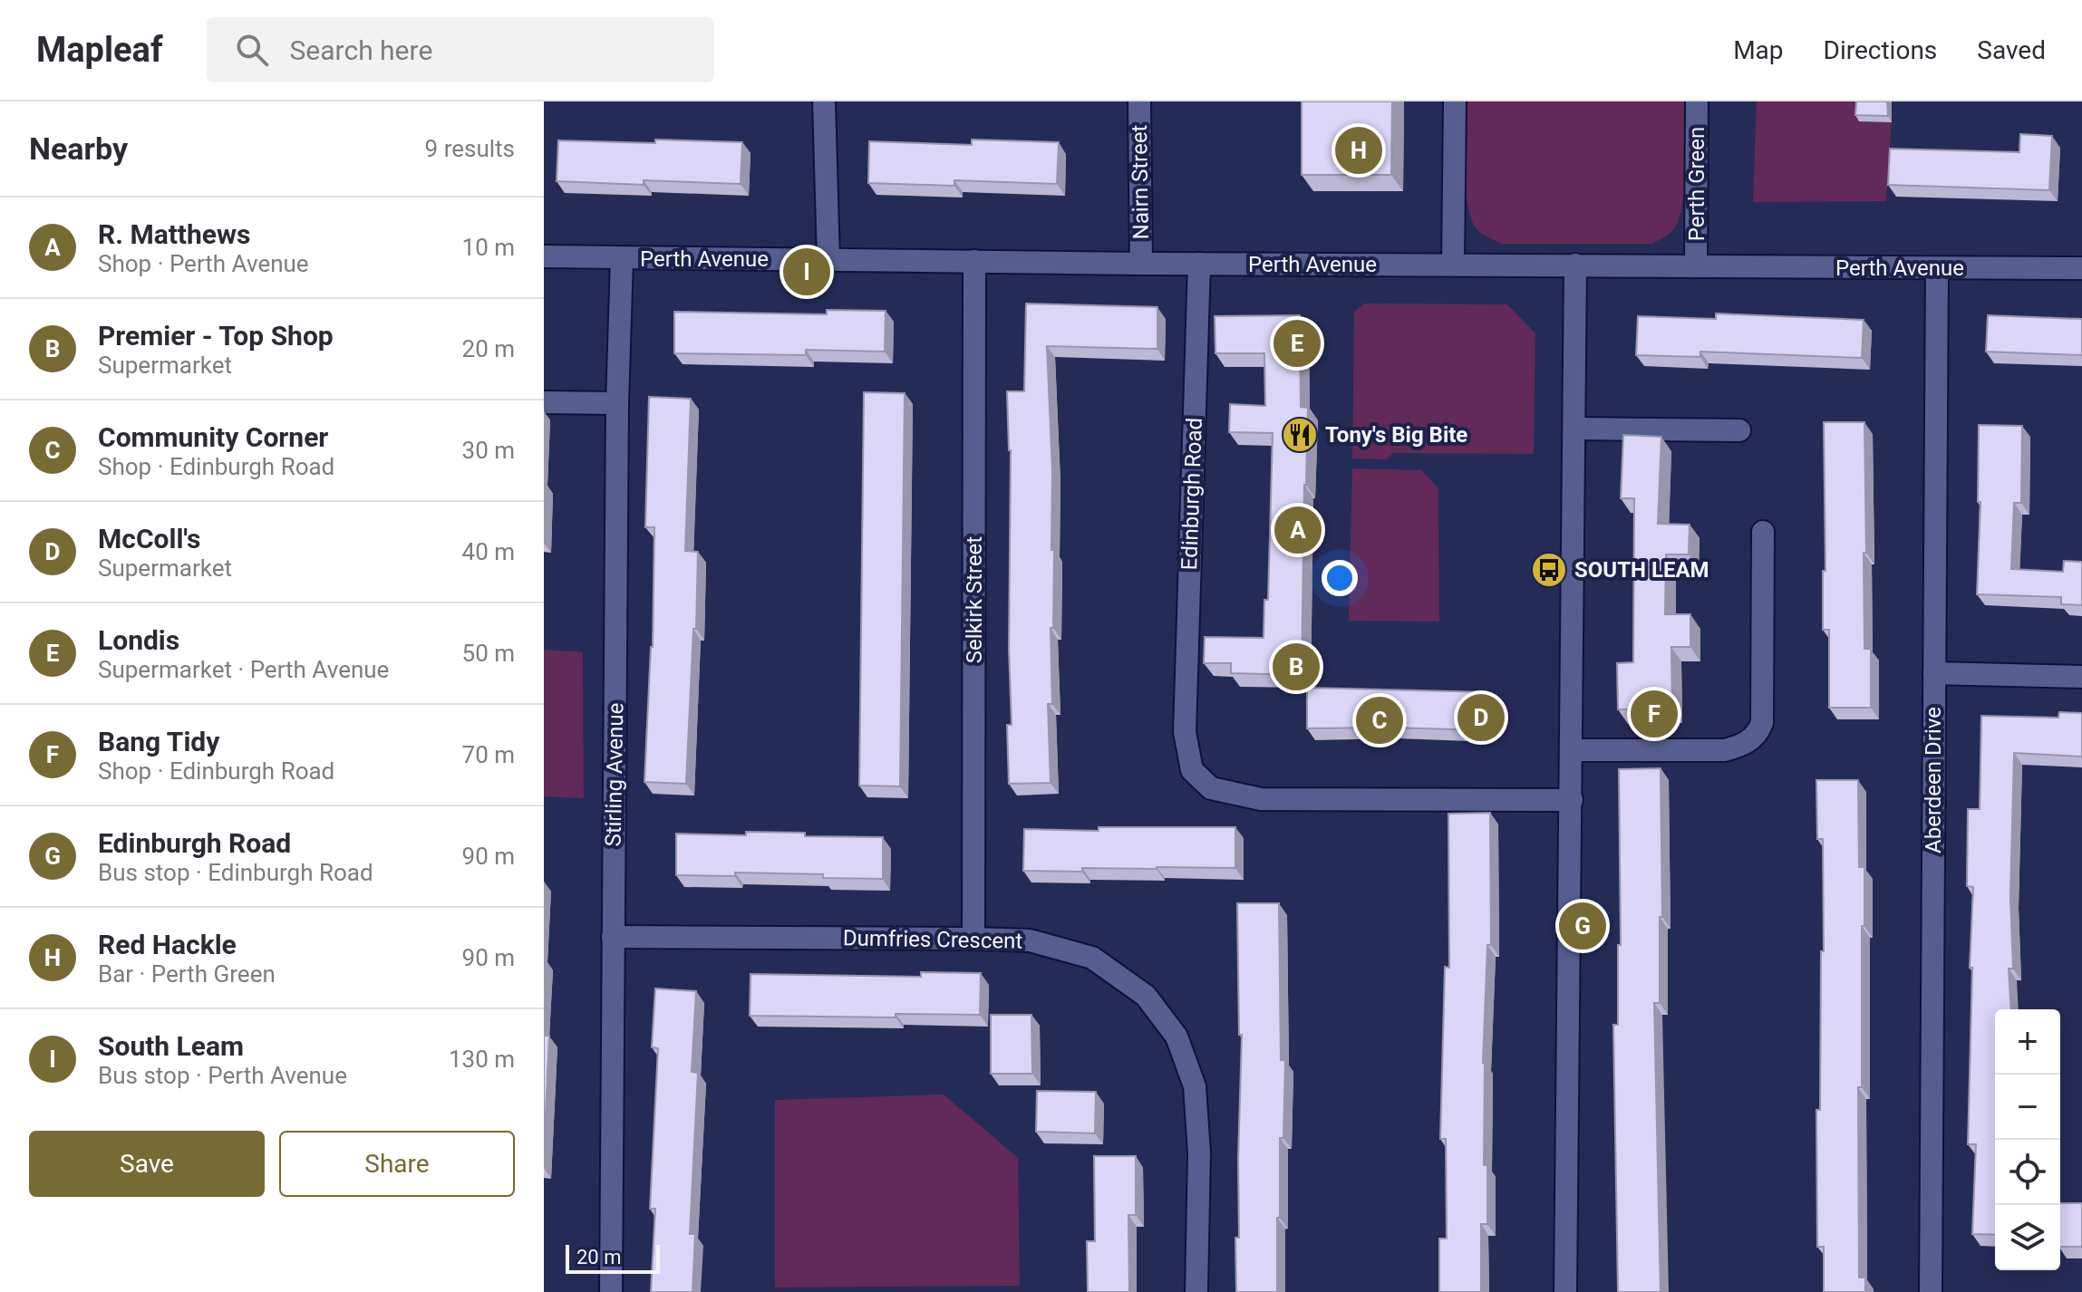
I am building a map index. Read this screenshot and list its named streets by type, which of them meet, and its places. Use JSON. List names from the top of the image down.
{
  "streets": {
    "street": [
      "Nairn Street",
      "Perth Green",
      "Perth Avenue",
      "Edinburgh Road",
      "Selkirk Street",
      "Stirling Avenue",
      "Aberdeen Drive",
      "Dumfries Crescent"
    ]
  },
  "crossings": [
    ["Nairn Street", "Perth Avenue"],
    ["Perth Green", "Perth Avenue"],
    ["Perth Avenue", "Edinburgh Road"],
    ["Perth Avenue", "Selkirk Street"],
    ["Perth Avenue", "Stirling Avenue"],
    ["Perth Avenue", "Aberdeen Drive"],
    ["Selkirk Street", "Dumfries Crescent"],
    ["Stirling Avenue", "Dumfries Crescent"]
  ],
  "places": {
    "restaurant": ["Tony's Big Bite"],
    "bus stop": ["SOUTH LEAM"]
  },
  "scale_bar": "20 m",
  "page": {
    "header": "Mapleaf",
    "search": "Search here",
    "nav": ["Map", "Directions", "Saved"],
    "heading": ["Nearby", "9 results"],
    "pins": [
      "H",
      "I",
      "E",
      "A",
      "B",
      "F",
      "D",
      "C",
      "G"
    ],
    "list": [
      {
        "mark": "A",
        "name": "R. Matthews",
        "note": "Shop · Perth Avenue",
        "value": "10 m"
      },
      {
        "mark": "B",
        "name": "Premier - Top Shop",
        "note": "Supermarket",
        "value": "20 m"
      },
      {
        "mark": "C",
        "name": "Community Corner",
        "note": "Shop · Edinburgh Road",
        "value": "30 m"
      },
      {
        "mark": "D",
        "name": "McColl's",
        "note": "Supermarket",
        "value": "40 m"
      },
      {
        "mark": "E",
        "name": "Londis",
        "note": "Supermarket · Perth Avenue",
        "value": "50 m"
      },
      {
        "mark": "F",
        "name": "Bang Tidy",
        "note": "Shop · Edinburgh Road",
        "value": "70 m"
      },
      {
        "mark": "G",
        "name": "Edinburgh Road",
        "note": "Bus stop · Edinburgh Road",
        "value": "90 m"
      },
      {
        "mark": "H",
        "name": "Red Hackle",
        "note": "Bar · Perth Green",
        "value": "90 m"
      },
      {
        "mark": "I",
        "name": "South Leam",
        "note": "Bus stop · Perth Avenue",
        "value": "130 m"
      }
    ],
    "map_buttons": ["+", "−"],
    "buttons": ["Save", "Share"],
    "scale": "20 m"
  }
}
